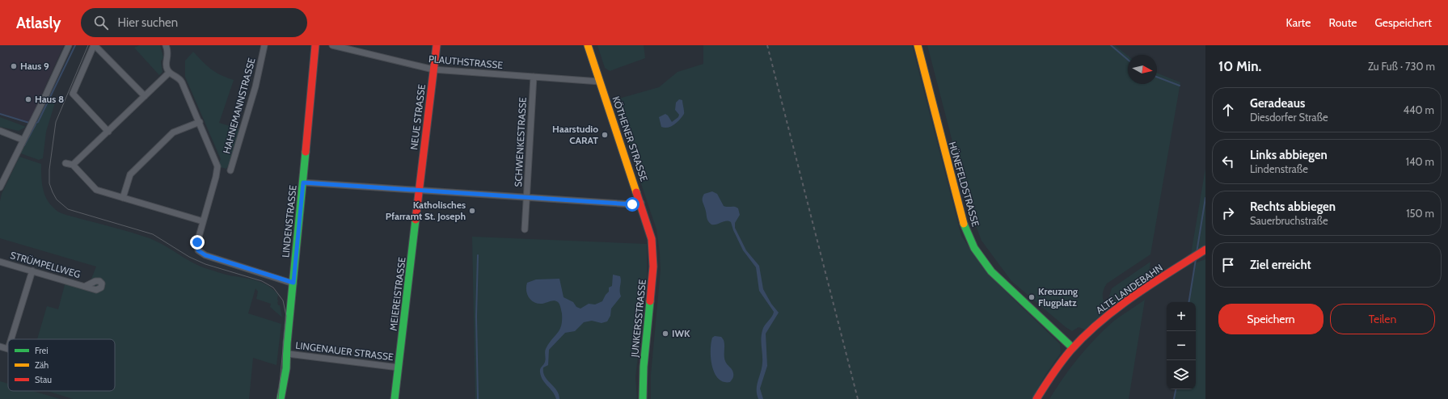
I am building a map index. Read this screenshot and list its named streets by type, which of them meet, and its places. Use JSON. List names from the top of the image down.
{
  "streets": {
    "main road": [
      "NEUE STRASSE",
      "KÖTHENER STRASSE",
      "HÜNEFELDSTRASSE",
      "LINDENSTRASSE",
      "ALTE LANDEBAHN",
      "MEIEREISTRASSE",
      "JUNKERSSTRASSE"
    ],
    "street": [
      "PLAUTHSTRASSE",
      "HAHNEMANNSTRASSE",
      "SCHWENKESTRASSE",
      "STRÜMPELLWEG",
      "LINGENAUER STRASSE"
    ]
  },
  "crossings": [
    ["PLAUTHSTRASSE", "NEUE STRASSE"],
    ["PLAUTHSTRASSE", "KÖTHENER STRASSE"],
    ["PLAUTHSTRASSE", "SCHWENKESTRASSE"],
    ["NEUE STRASSE", "MEIEREISTRASSE"],
    ["KÖTHENER STRASSE", "JUNKERSSTRASSE"],
    ["HÜNEFELDSTRASSE", "ALTE LANDEBAHN"],
    ["LINDENSTRASSE", "LINGENAUER STRASSE"],
    ["MEIEREISTRASSE", "LINGENAUER STRASSE"]
  ],
  "places": [
    "Haus 9",
    "Haus 8",
    "Haarstudio CARAT",
    "Katholisches Pfarramt St. Joseph",
    "Kreuzung Flugplatz",
    "IWK"
  ],
  "legend": ["Frei", "Zäh", "Stau"],
  "north": "right",
  "page": {
    "header": "Atlasly",
    "search": "Hier suchen",
    "nav": ["Karte", "Route", "Gespeichert"],
    "heading": ["10 Min.", "Zu Fuß · 730 m"],
    "list": [
      ["Geradeaus", "Diesdorfer Straße", "440 m"],
      ["Links abbiegen", "Lindenstraße", "140 m"],
      ["Rechts abbiegen", "Sauerbruchstraße", "150 m"],
      "Ziel erreicht"
    ],
    "buttons": ["Speichern", "Teilen"],
    "map_buttons": ["+", "−"]
  }
}
